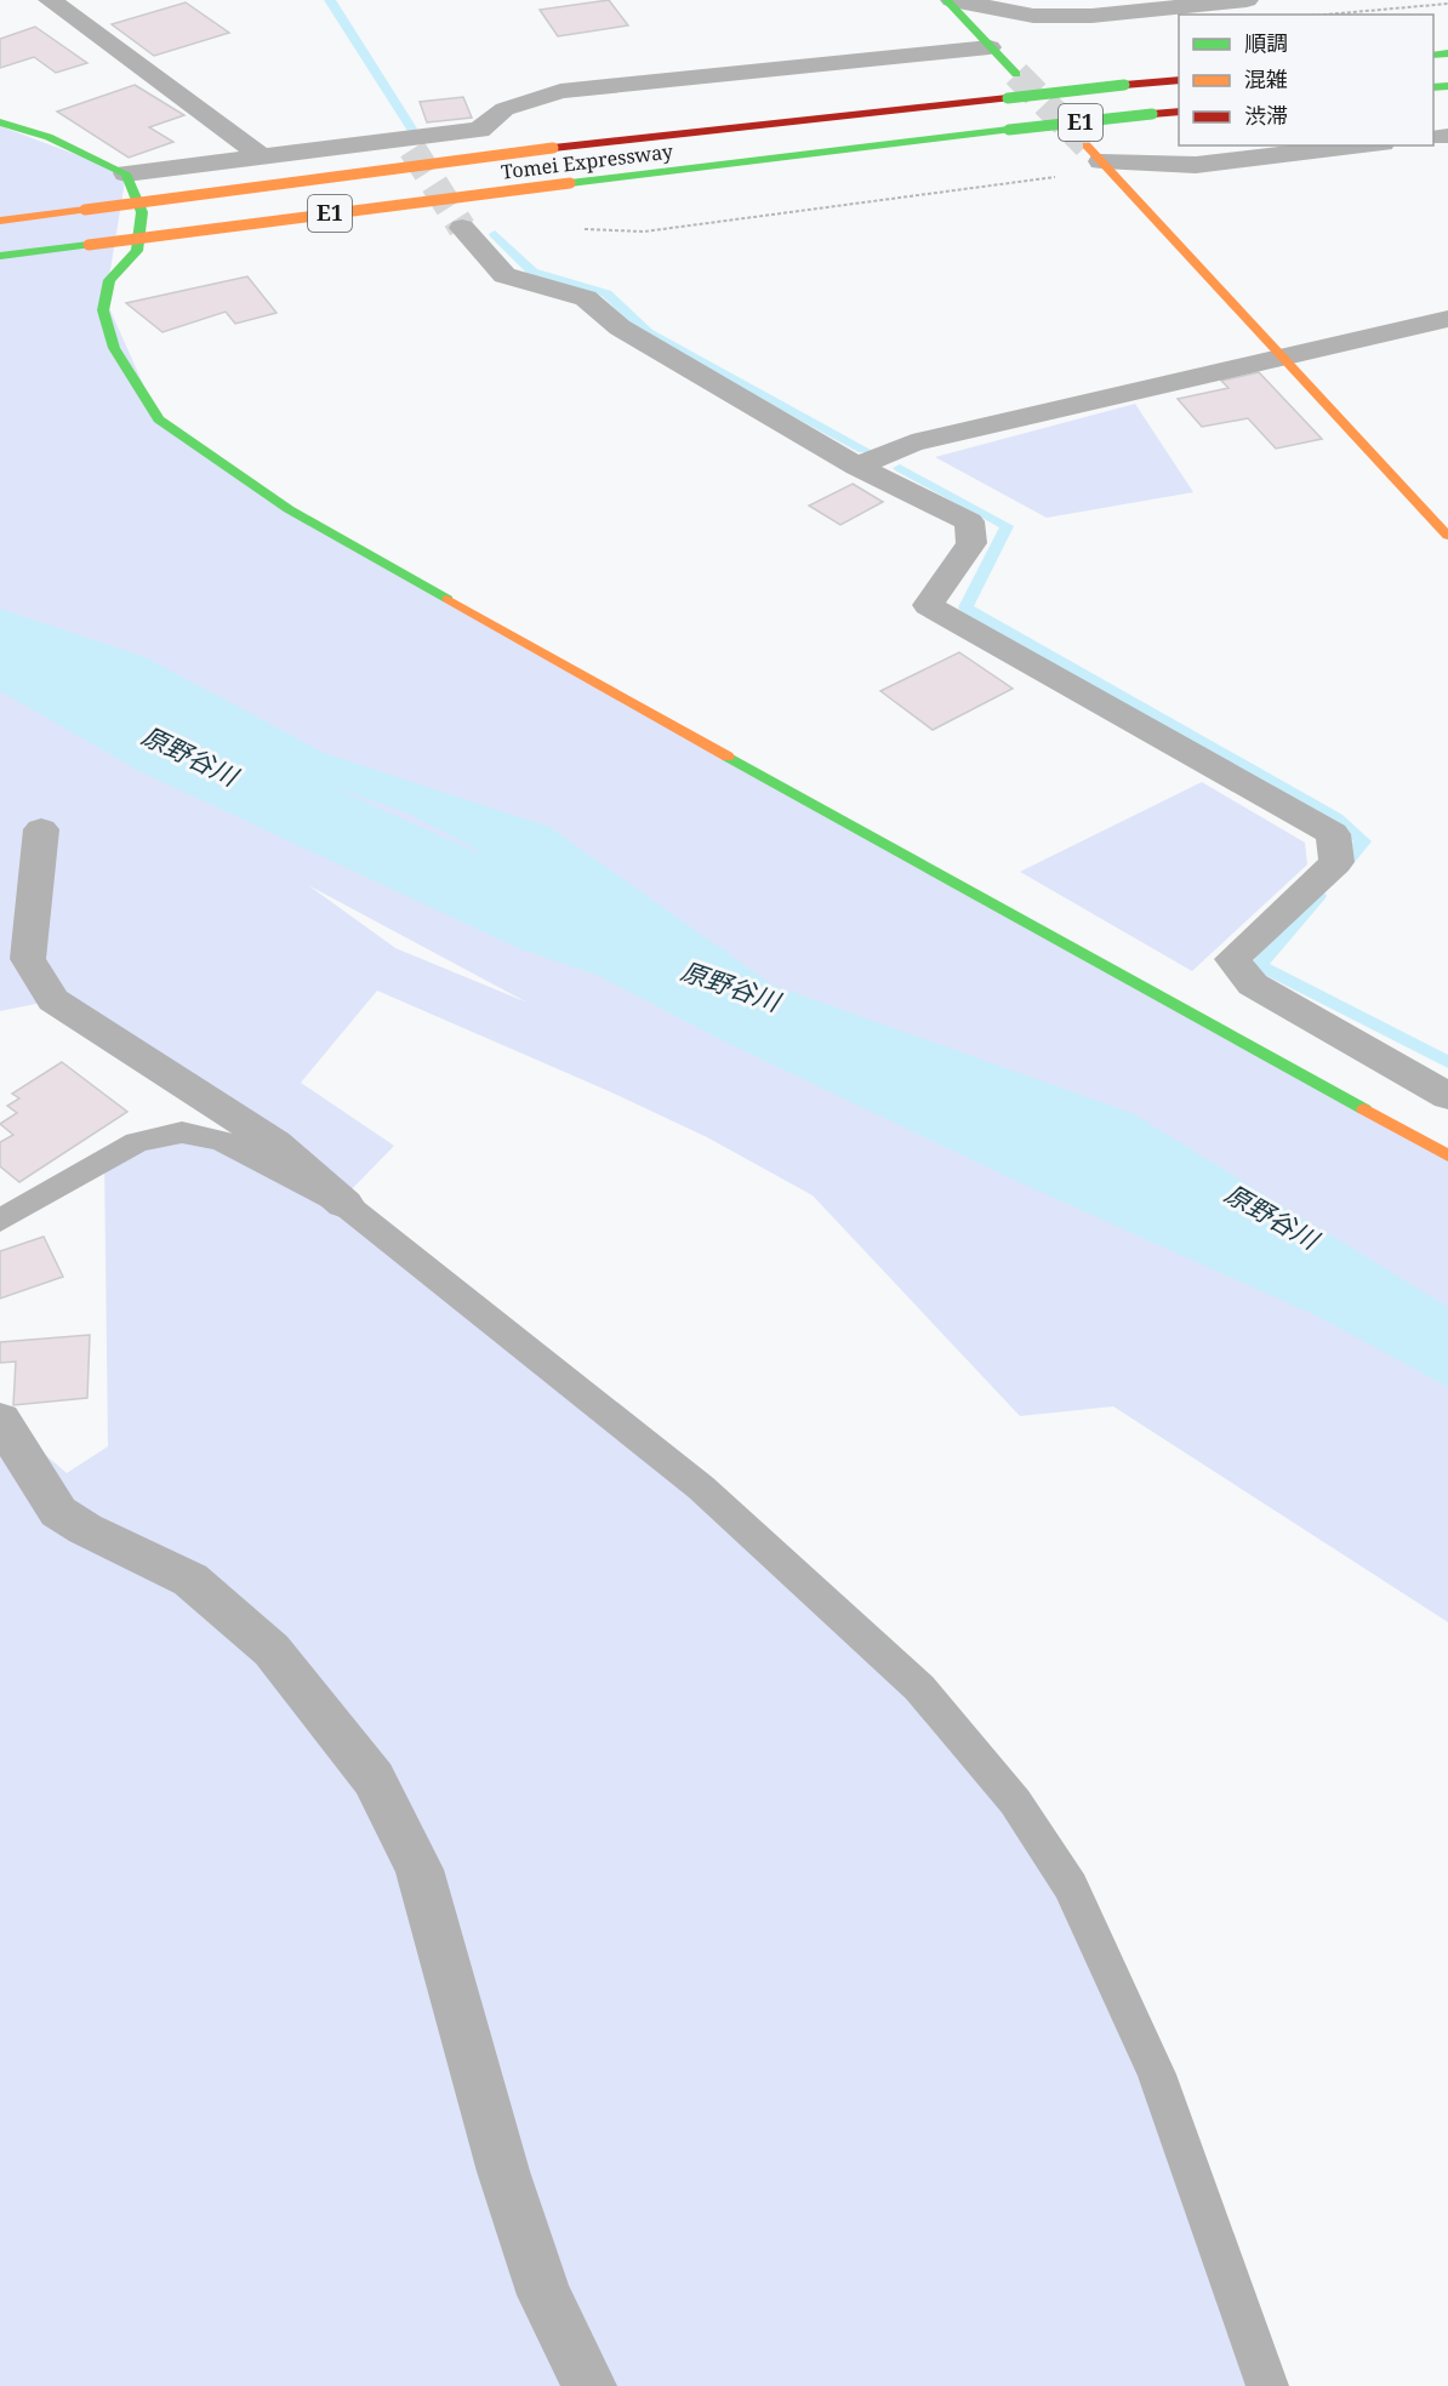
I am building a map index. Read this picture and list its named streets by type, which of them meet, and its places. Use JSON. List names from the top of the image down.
{
  "streets": {
    "main road": ["E1", "Tomei Expressway"]
  },
  "water": ["原野谷川"],
  "legend": ["順調", "混雑", "渋滞"]
}
